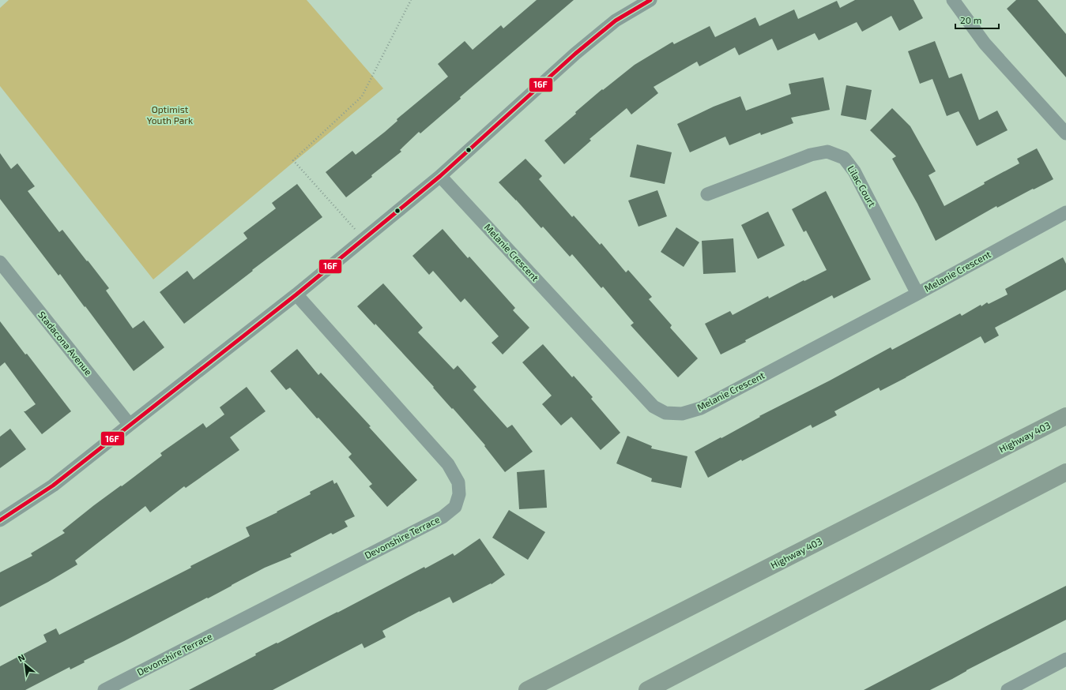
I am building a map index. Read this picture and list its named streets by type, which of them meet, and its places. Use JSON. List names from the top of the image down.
{
  "streets": {
    "highway": ["Highway 403"],
    "street": [
      "Lilac Court",
      "Melanie Crescent",
      "Stadacona Avenue",
      "Devonshire Terrace"
    ]
  },
  "crossings": [
    ["Lilac Court", "Melanie Crescent"]
  ],
  "parks": ["Optimist Youth Park"],
  "lines": ["transit line 16F"],
  "scale_bar": "20 m",
  "north": "top left"
}
